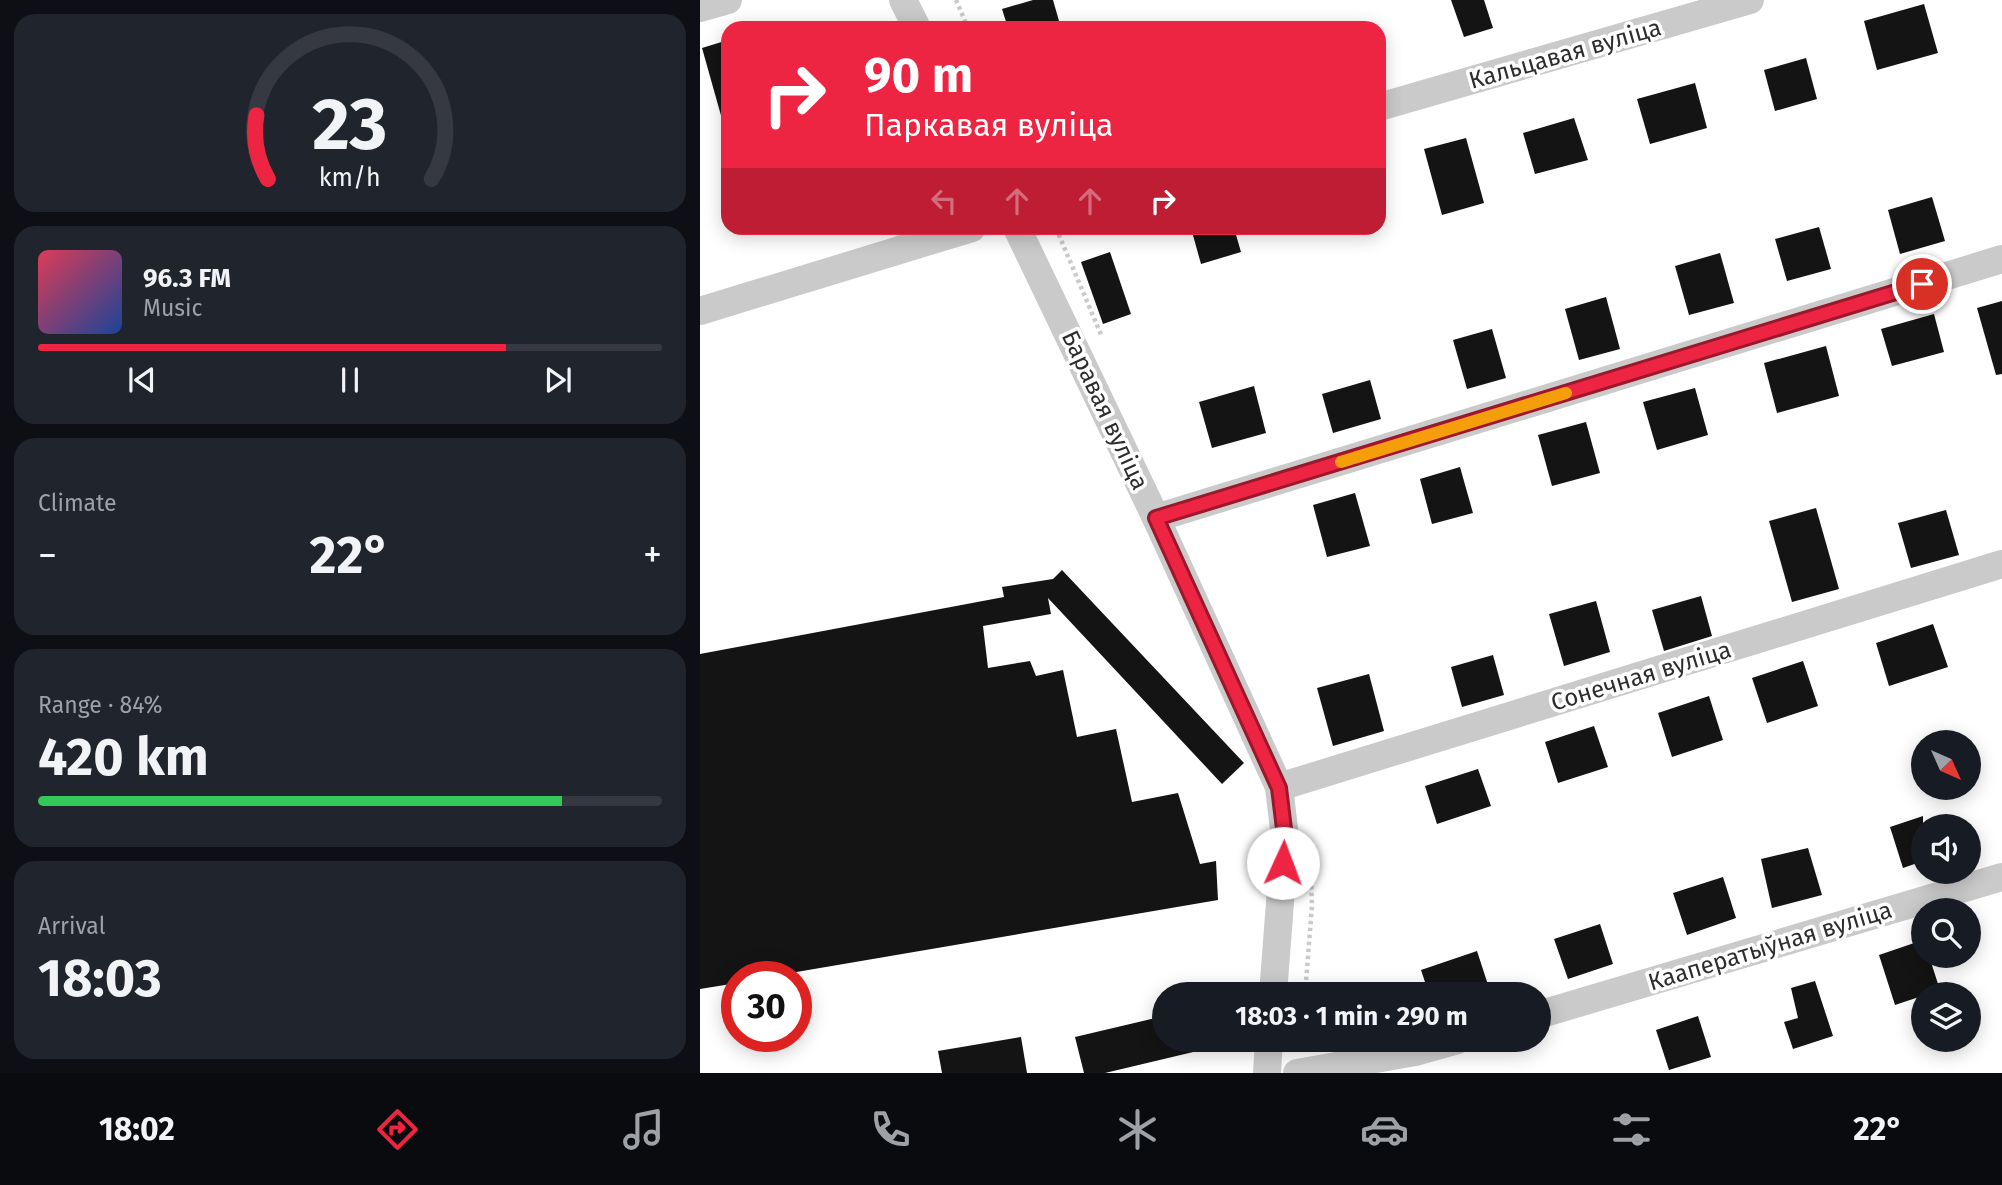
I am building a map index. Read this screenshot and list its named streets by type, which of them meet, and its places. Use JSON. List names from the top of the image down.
{
  "streets": {
    "street": [
      "Кальцавая вуліца",
      "Баравая вуліца",
      "Сонечная вуліца",
      "Кааператыўная вуліца"
    ]
  },
  "crossings": [
    ["Баравая вуліца", "Сонечная вуліца"]
  ],
  "north": "bottom right",
  "page": {
    "turn": ["90 m", "Паркавая вуліца"],
    "song": ["96.3 FM", "Music"],
    "tile": [
      "Climate",
      ["Range · 84%", "420 km"],
      ["Arrival", "18:03"]
    ],
    "heat": ["−", "22°", "+"],
    "limit": "30",
    "trip": "18:03 · 1 min · 290 m",
    "tabs": ["18:02", "22°"],
    "gauge": ["23", "km/h"]
  }
}
